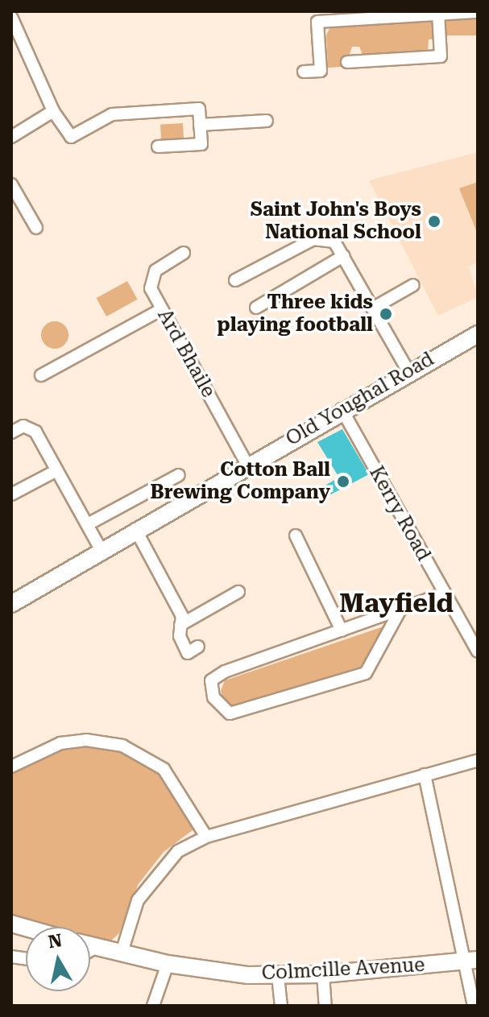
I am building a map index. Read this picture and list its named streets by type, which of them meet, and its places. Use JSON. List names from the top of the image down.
{
  "streets": {
    "street": [
      "Ard Bhaile",
      "Old Youghal Road",
      "Kerry Road",
      "Colmcille Avenue"
    ]
  },
  "crossings": [
    ["Ard Bhaile", "Old Youghal Road"],
    ["Old Youghal Road", "Kerry Road"]
  ],
  "districts": ["Mayfield"],
  "places": ["Saint John's Boys National School", "Three kids playing football", "Cotton Ball Brewing Company"],
  "north": "top"
}
